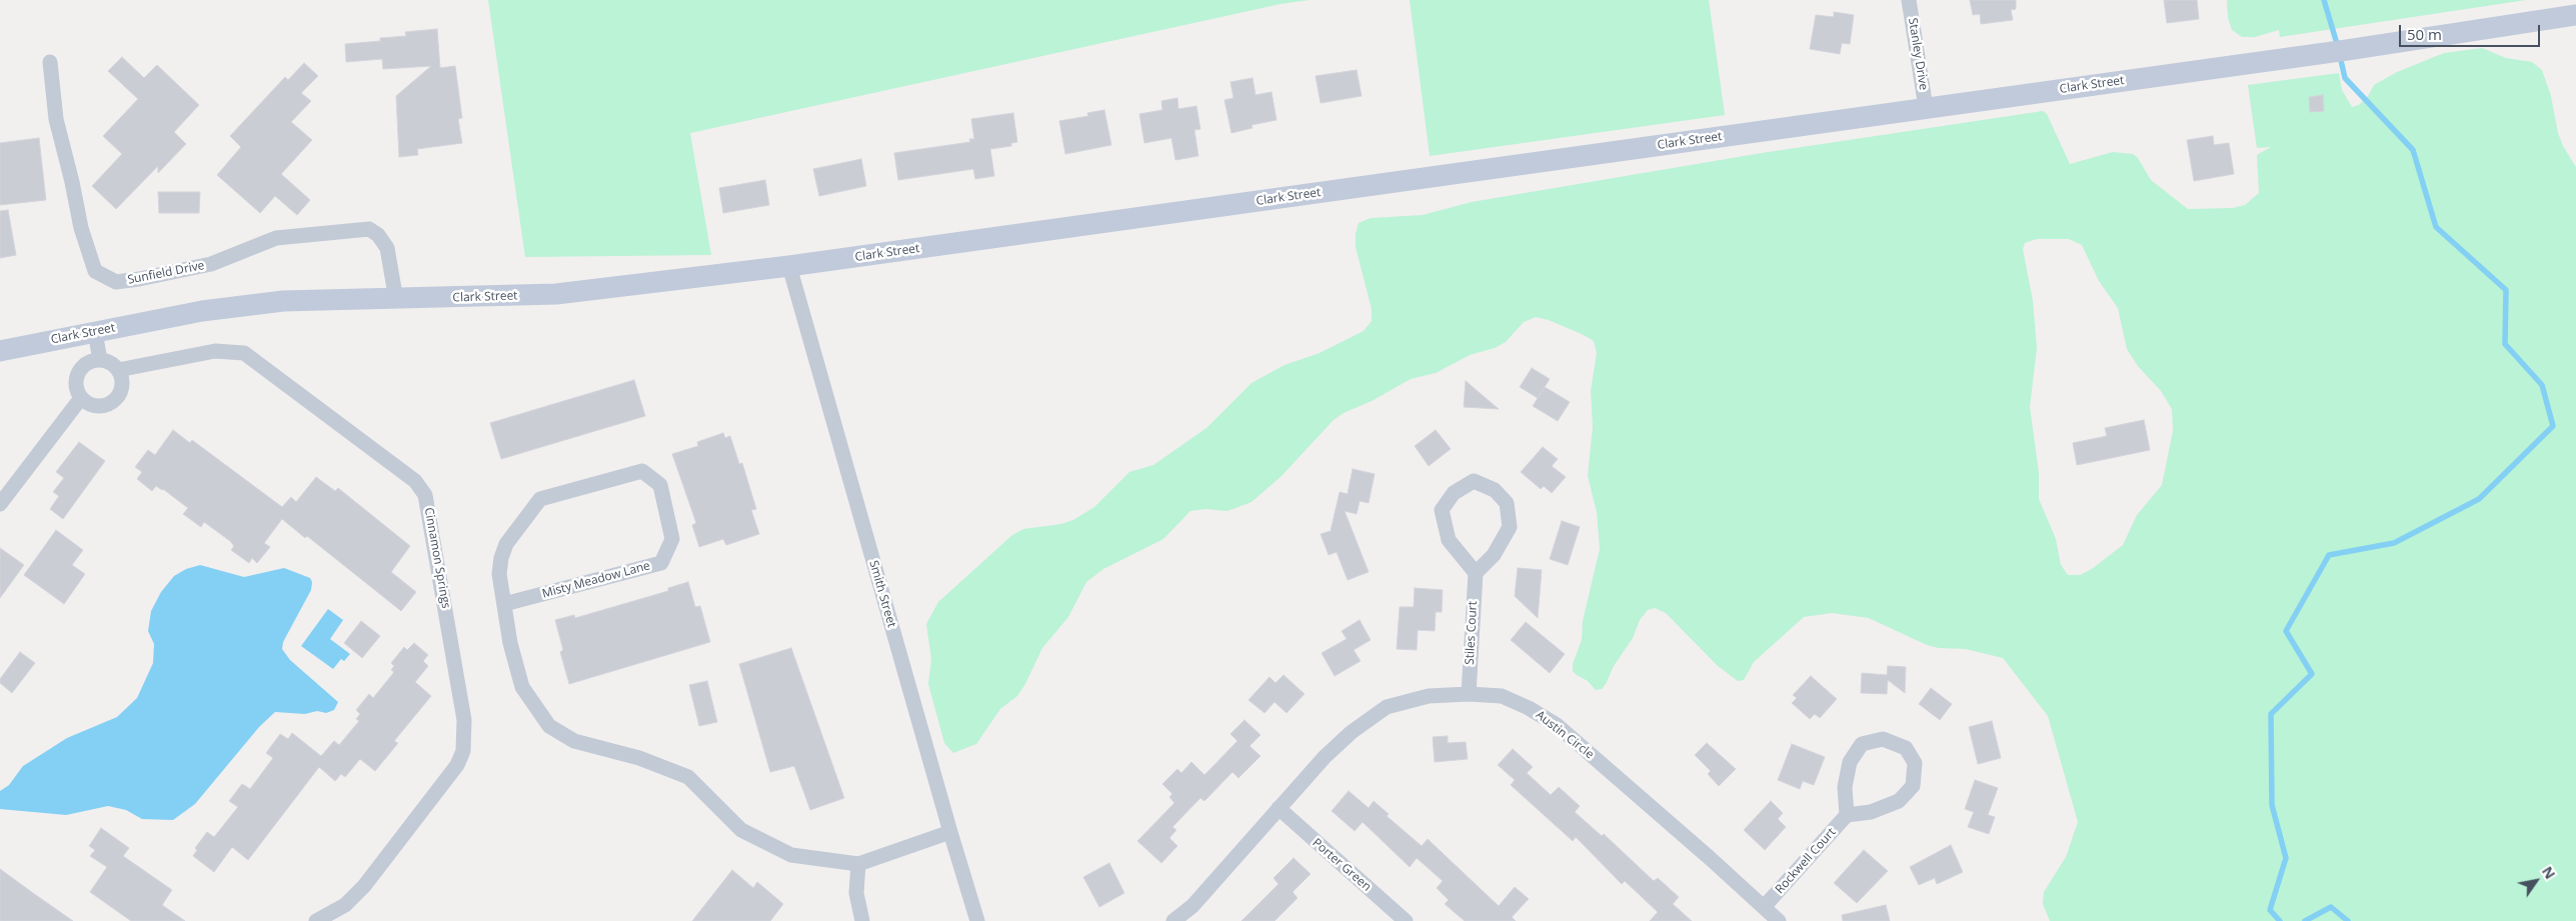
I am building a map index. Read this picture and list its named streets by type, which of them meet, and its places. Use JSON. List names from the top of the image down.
{
  "streets": {
    "main road": ["Clark Street"],
    "street": [
      "Stanley Drive",
      "Sunfield Drive",
      "Cinnamon Springs",
      "Misty Meadow Lane",
      "Smith Street",
      "Stiles Court",
      "Austin Circle",
      "Rockwell Court",
      "Porter Green"
    ]
  },
  "crossings": [
    ["Stanley Drive", "Clark Street"],
    ["Clark Street", "Sunfield Drive"],
    ["Clark Street", "Smith Street"],
    ["Stiles Court", "Austin Circle"],
    ["Austin Circle", "Rockwell Court"],
    ["Austin Circle", "Porter Green"]
  ],
  "scale_bar": "50 m",
  "north": "top right"
}
